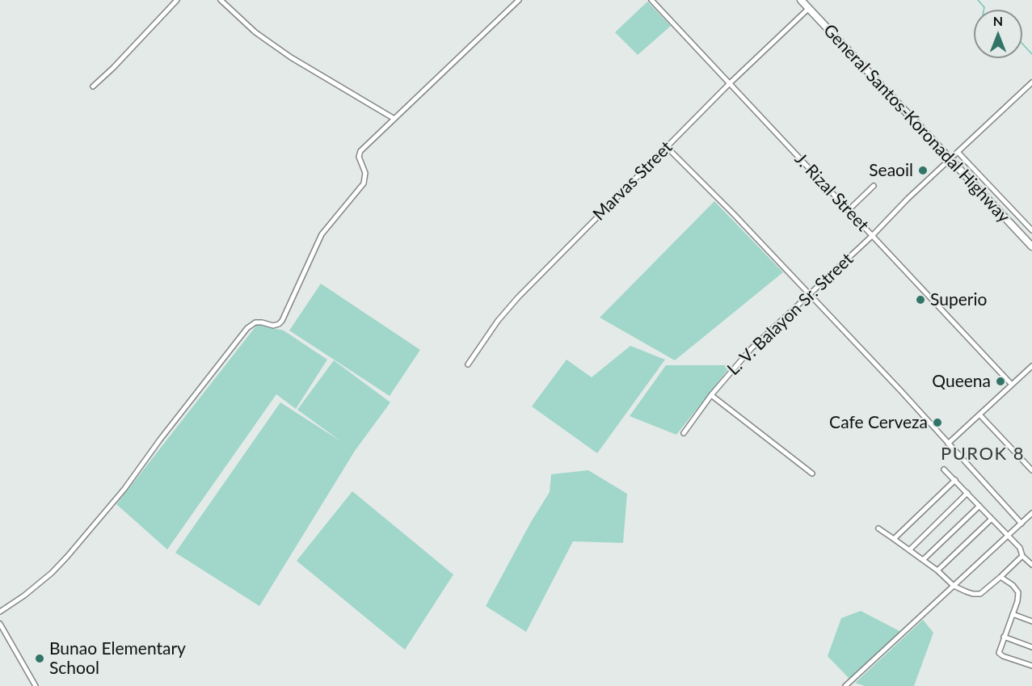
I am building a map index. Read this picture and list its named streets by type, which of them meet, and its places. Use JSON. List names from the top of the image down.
{
  "streets": {
    "highway": ["General Santos-Koronadal Highway"],
    "street": ["Marvas Street", "J. Rizal Street", "L. V. Balayon Sr. Street"]
  },
  "crossings": [
    ["General Santos-Koronadal Highway", "Marvas Street"],
    ["General Santos-Koronadal Highway", "L. V. Balayon Sr. Street"],
    ["Marvas Street", "J. Rizal Street"],
    ["J. Rizal Street", "L. V. Balayon Sr. Street"]
  ],
  "districts": ["PUROK 8"],
  "places": [
    "Seaoil",
    "Superio",
    "Queena",
    "Cafe Cerveza",
    "Bunao Elementary School"
  ],
  "north": "top"
}
